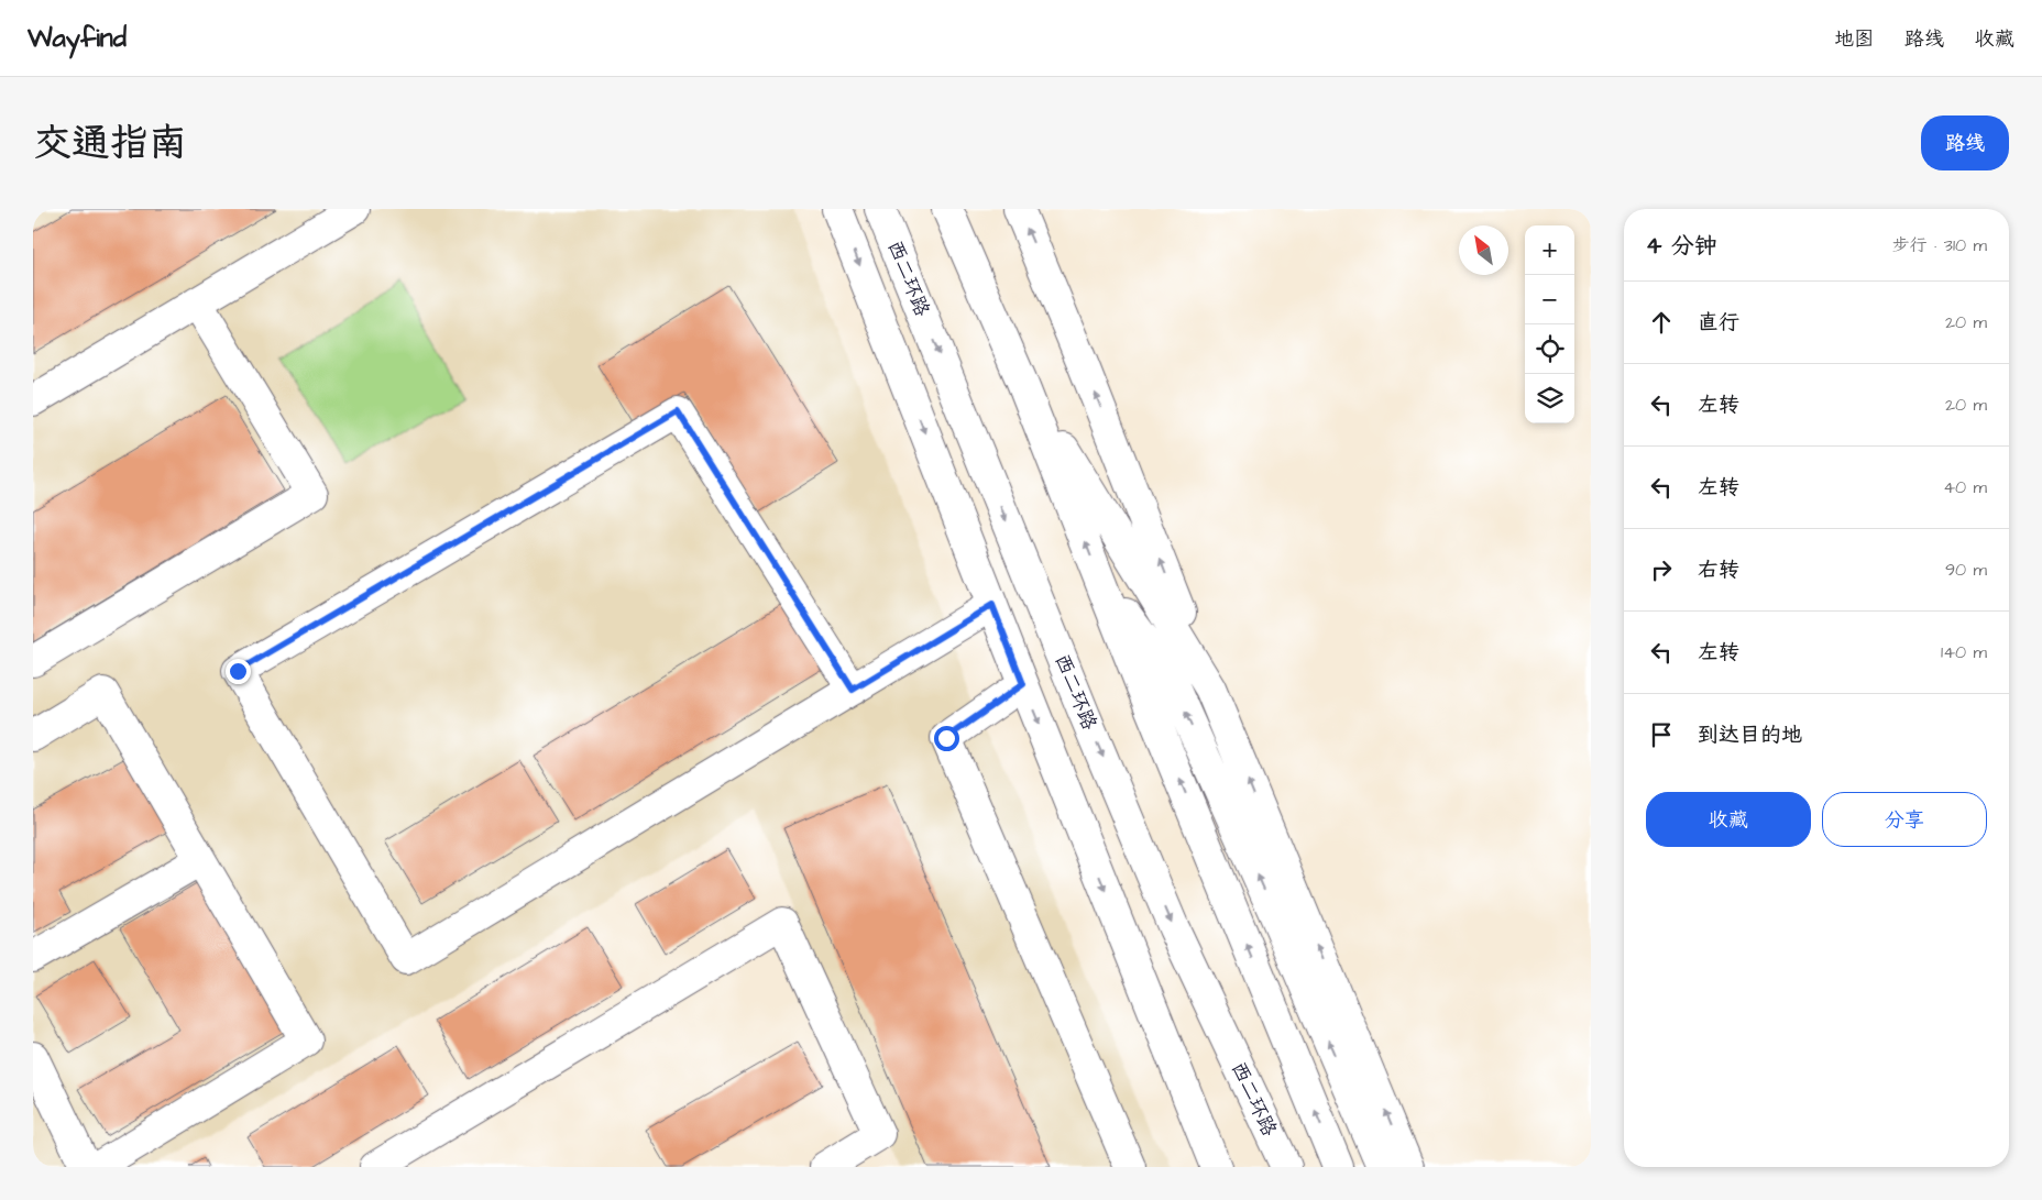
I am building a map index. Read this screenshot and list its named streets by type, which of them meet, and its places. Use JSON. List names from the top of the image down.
{
  "streets": {
    "main road": ["西二环路"]
  },
  "north": "top left",
  "page": {
    "header": "Wayfind",
    "nav": ["地图", "路线", "收藏"],
    "title": "交通指南",
    "buttons": [
      "路线",
      ["收藏", "分享"]
    ],
    "heading": ["4 分钟", "步行 · 310 m"],
    "map_buttons": ["+", "−"],
    "list": [
      ["直行", "20 m"],
      ["左转", "20 m"],
      ["左转", "40 m"],
      ["右转", "90 m"],
      ["左转", "140 m"],
      "到达目的地"
    ]
  }
}
